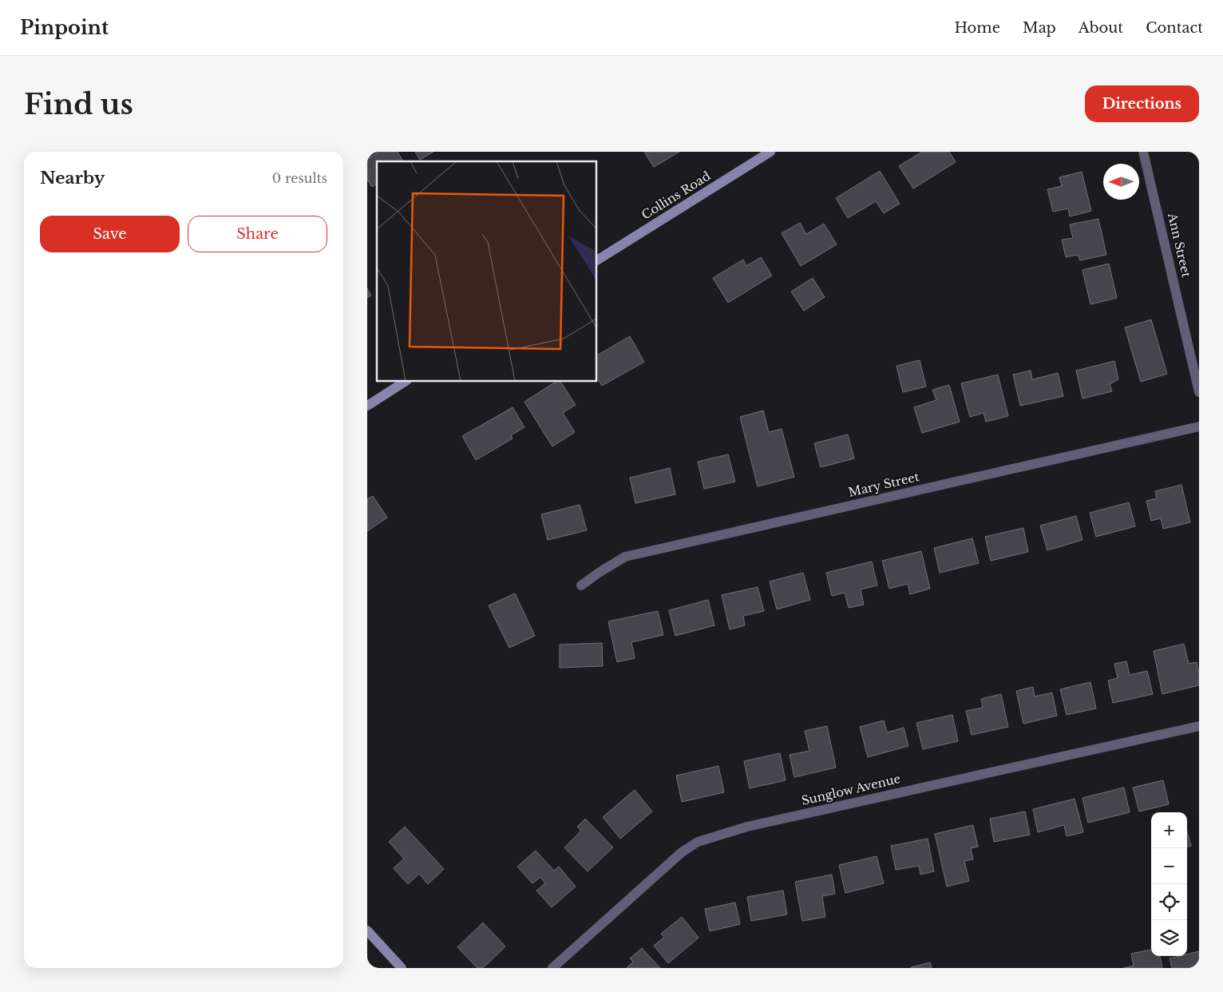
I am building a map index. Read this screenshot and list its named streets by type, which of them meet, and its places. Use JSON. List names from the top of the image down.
{
  "streets": {
    "main road": ["Collins Road"],
    "street": ["Ann Street", "Mary Street", "Sunglow Avenue"]
  },
  "north": "left",
  "page": {
    "header": "Pinpoint",
    "nav": [
      "Home",
      "Map",
      "About",
      "Contact"
    ],
    "buttons": [
      "Directions",
      ["Save", "Share"]
    ],
    "title": "Find us",
    "heading": ["Nearby", "0 results"],
    "map_buttons": ["+", "−"]
  }
}
